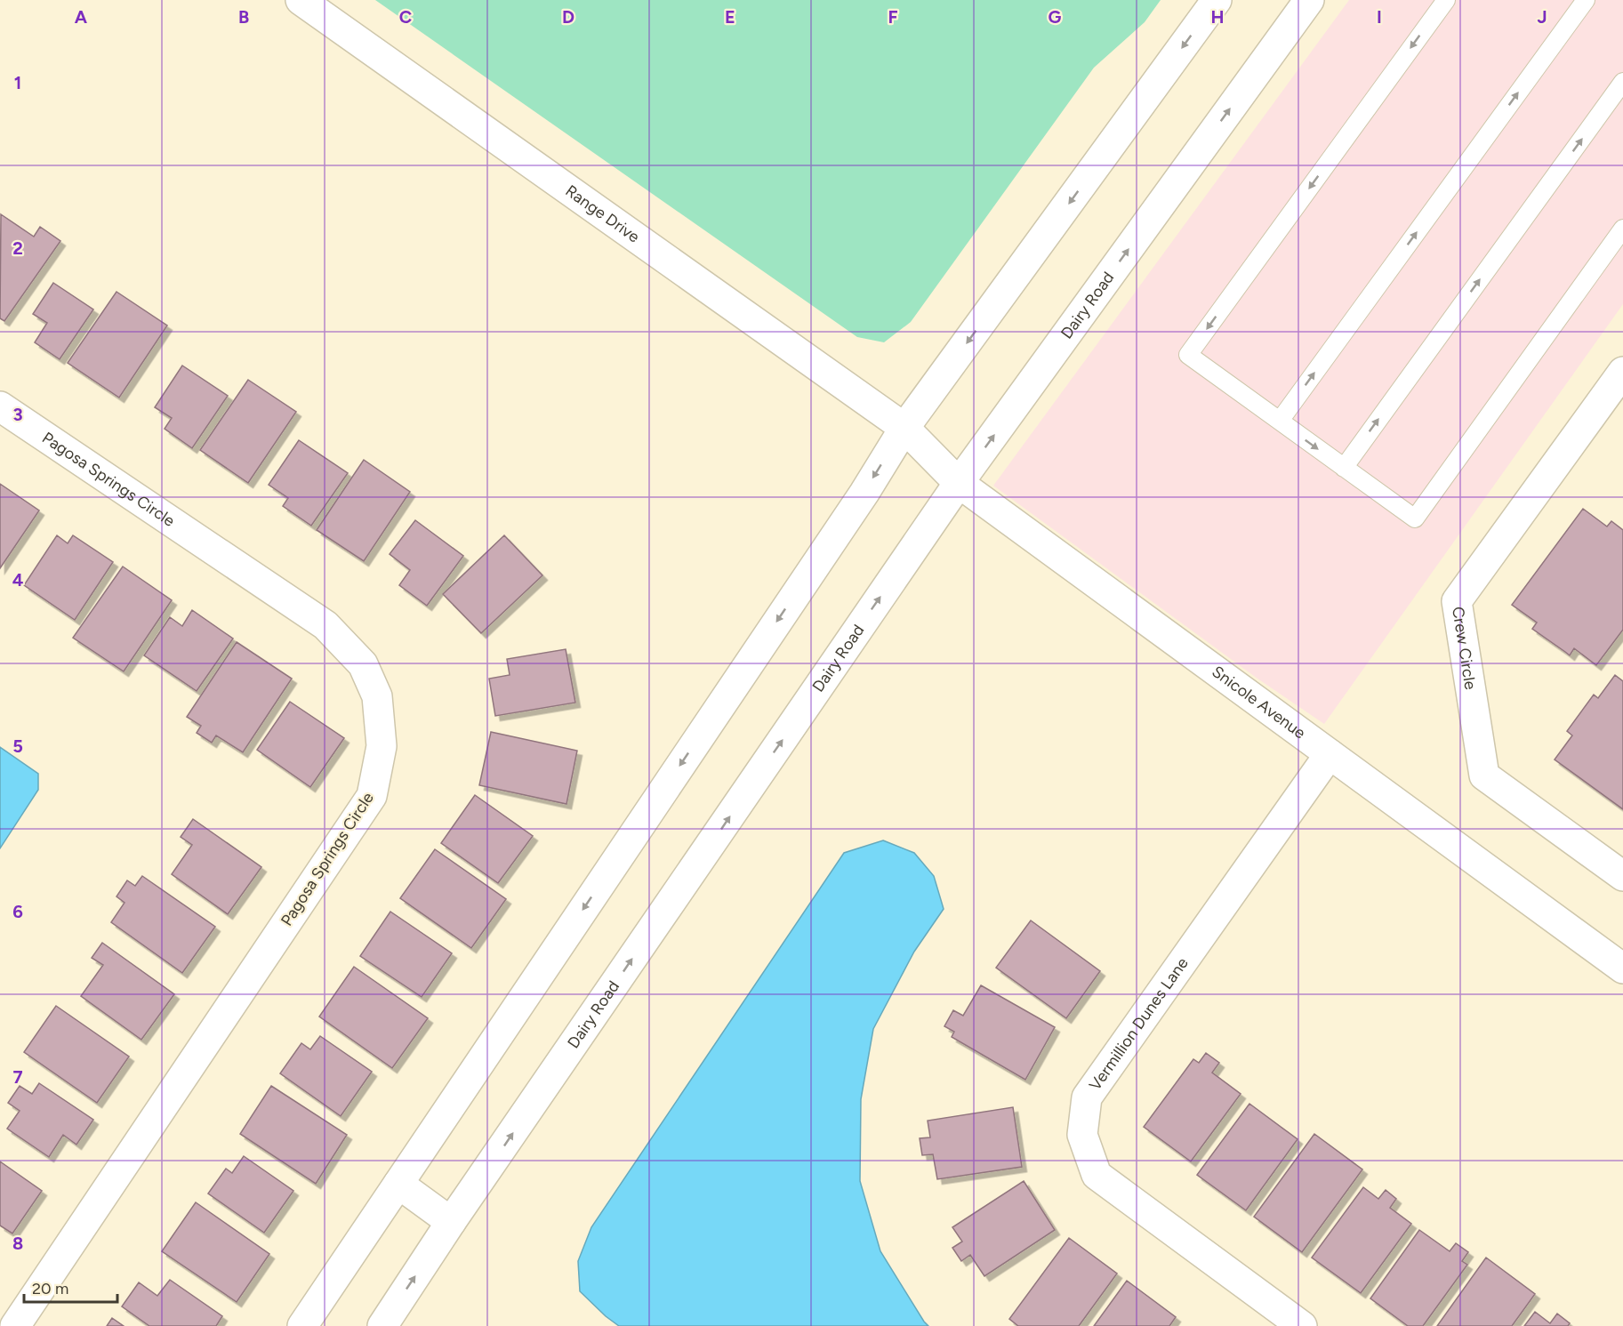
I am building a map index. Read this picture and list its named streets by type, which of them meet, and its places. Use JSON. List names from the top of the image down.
{
  "streets": {
    "street": [
      "Range Drive",
      "Dairy Road",
      "Pagosa Springs Circle",
      "Crew Circle",
      "Snicole Avenue",
      "Vermillion Dunes Lane"
    ]
  },
  "crossings": [
    ["Range Drive", "Snicole Avenue"],
    ["Dairy Road", "Snicole Avenue"],
    ["Snicole Avenue", "Vermillion Dunes Lane"]
  ],
  "scale_bar": "20 m",
  "grid": {
    "columns": [
      "A",
      "B",
      "C",
      "D",
      "E",
      "F",
      "G",
      "H",
      "I",
      "J"
    ],
    "rows": [
      "1",
      "2",
      "3",
      "4",
      "5",
      "6",
      "7",
      "8"
    ]
  }
}
